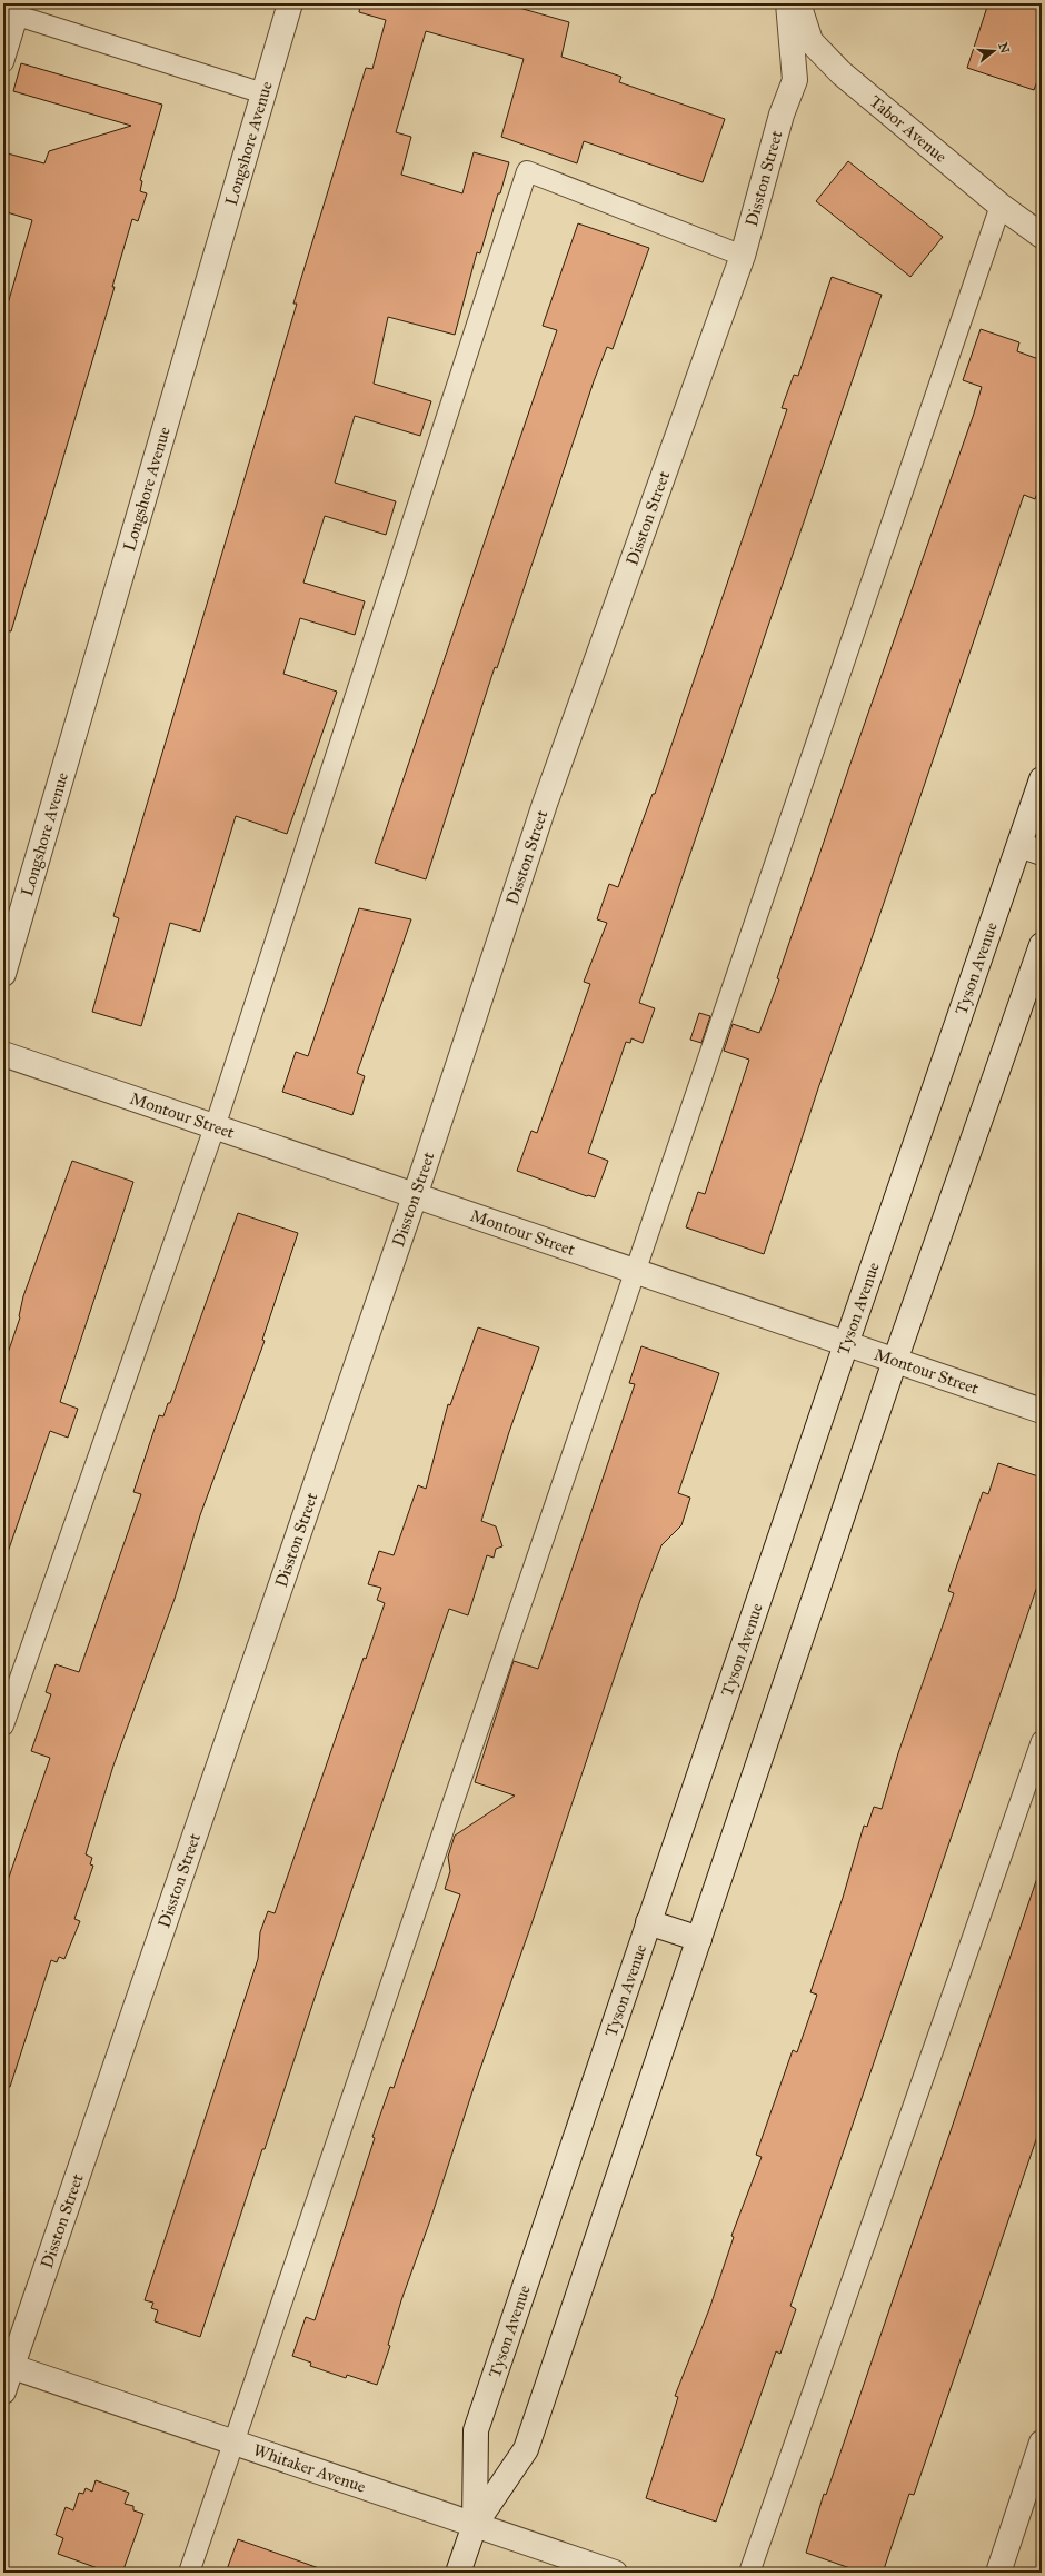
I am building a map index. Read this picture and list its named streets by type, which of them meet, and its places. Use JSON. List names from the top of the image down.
{
  "streets": {
    "street": [
      "Tabor Avenue",
      "Longshore Avenue",
      "Disston Street",
      "Tyson Avenue",
      "Montour Street",
      "Whitaker Avenue"
    ]
  },
  "crossings": [
    ["Disston Street", "Montour Street"],
    ["Disston Street", "Whitaker Avenue"],
    ["Tyson Avenue", "Montour Street"],
    ["Tyson Avenue", "Whitaker Avenue"]
  ],
  "north": "right"
}
